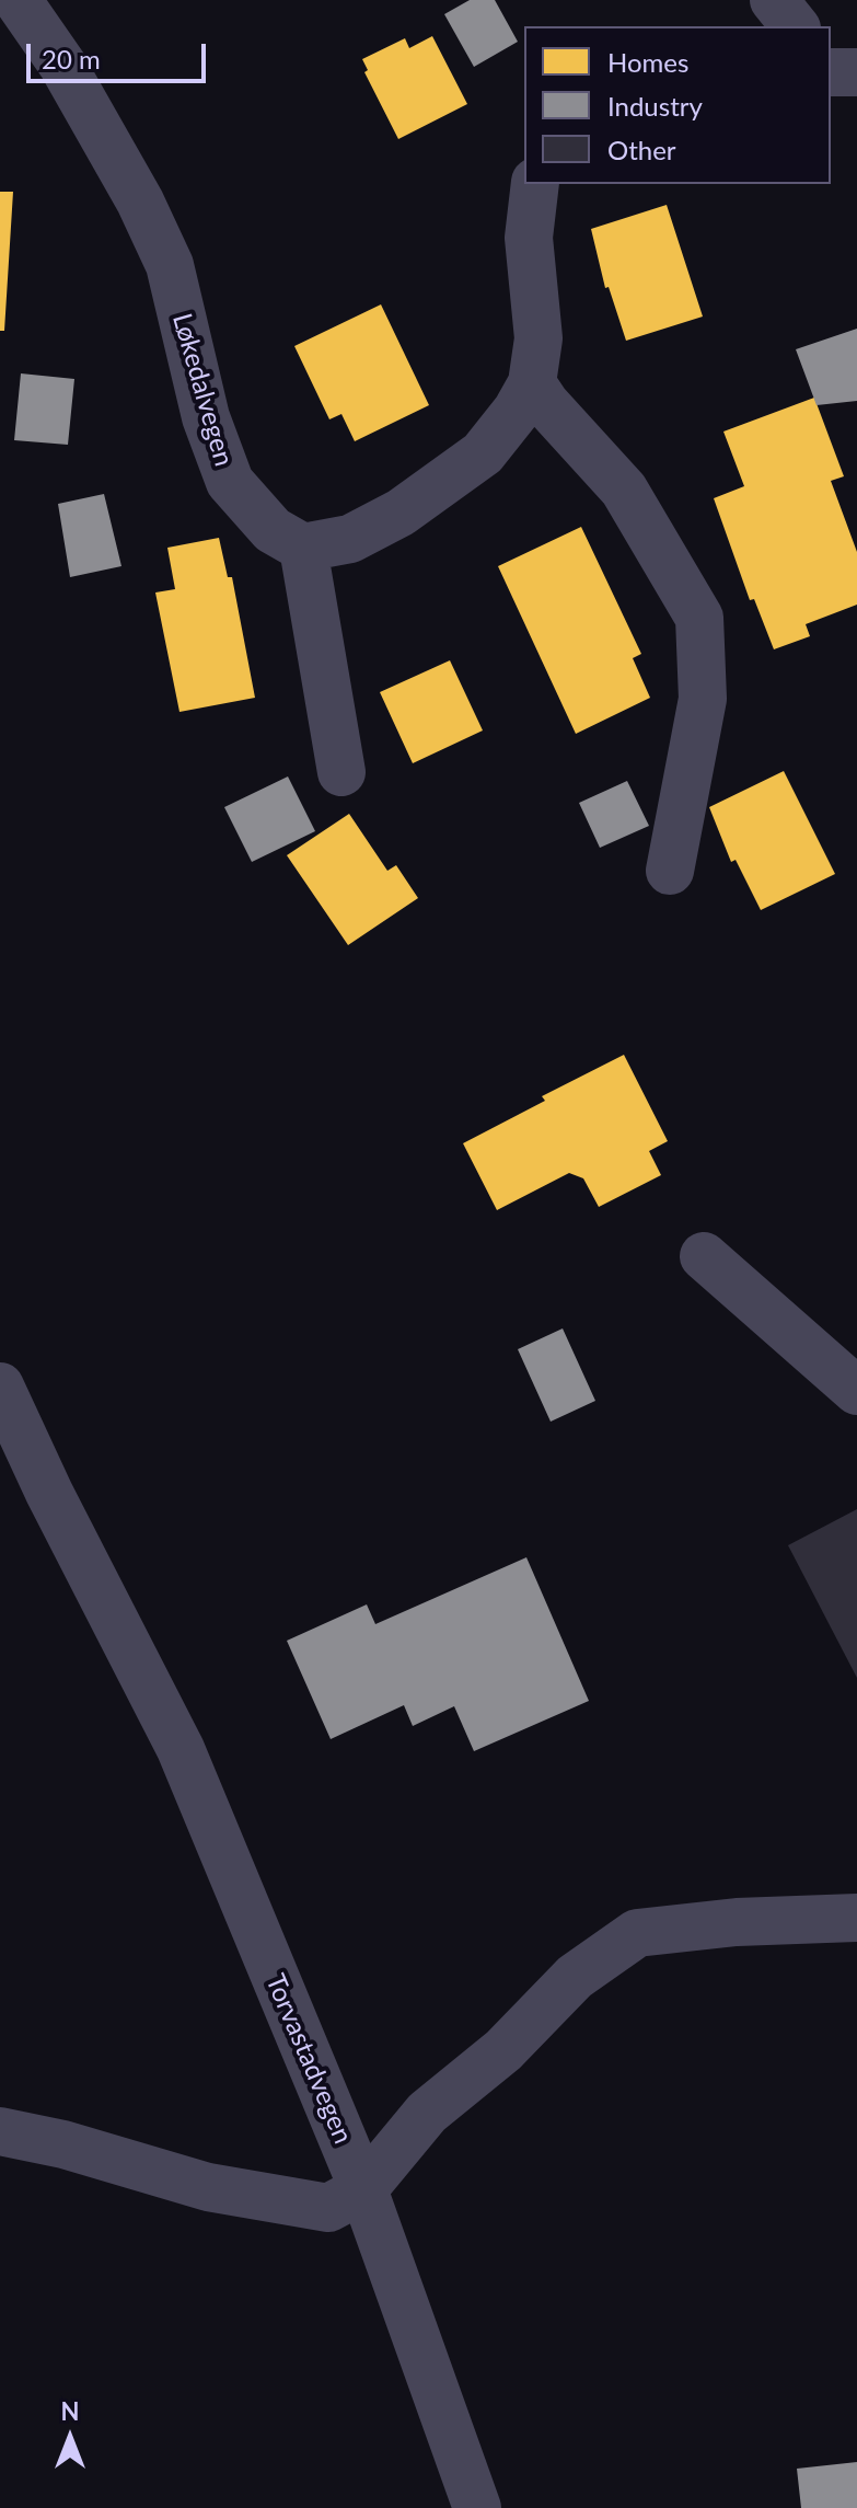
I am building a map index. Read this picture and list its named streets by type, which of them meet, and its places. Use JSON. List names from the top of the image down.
{
  "streets": {
    "lane": ["Løkedalvegen", "Torvastadvegen"]
  },
  "legend": ["Homes", "Industry", "Other"],
  "scale_bar": "20 m",
  "north": "top"
}
